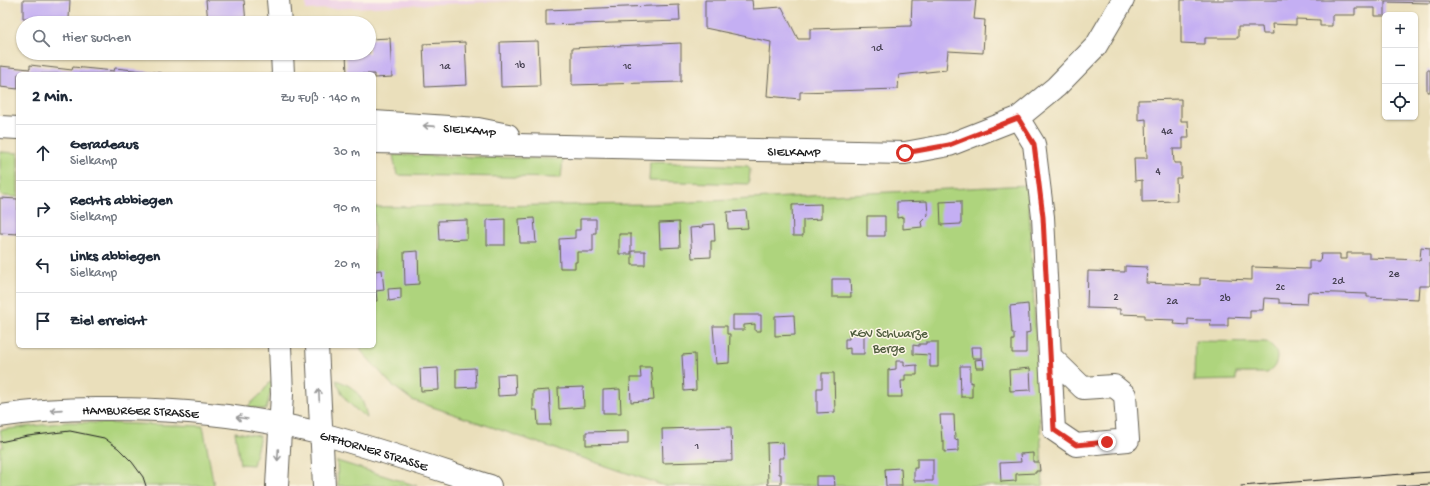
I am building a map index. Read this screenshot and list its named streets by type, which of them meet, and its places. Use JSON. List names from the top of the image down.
{
  "streets": {
    "street": ["SIELKAMP", "HAMBURGER STRASSE", "GIFHORNER STRASSE"]
  },
  "crossings": [
    ["HAMBURGER STRASSE", "GIFHORNER STRASSE"]
  ],
  "one_way": ["HAMBURGER STRASSE"],
  "parks": ["KGV Schwarze Berge"],
  "house_numbers": [
    "1d",
    "1b",
    "1a",
    "1c",
    "4a",
    "4",
    "2e",
    "2d",
    "2c",
    "2",
    "2b",
    "2a",
    "1"
  ],
  "page": {
    "map_buttons": ["+", "−"],
    "search": "Hier suchen",
    "heading": ["2 Min.", "Zu Fuß · 140 m"],
    "list": [
      ["Geradeaus", "Sielkamp", "30 m"],
      ["Rechts abbiegen", "Sielkamp", "90 m"],
      ["Links abbiegen", "Sielkamp", "20 m"],
      "Ziel erreicht"
    ]
  }
}
